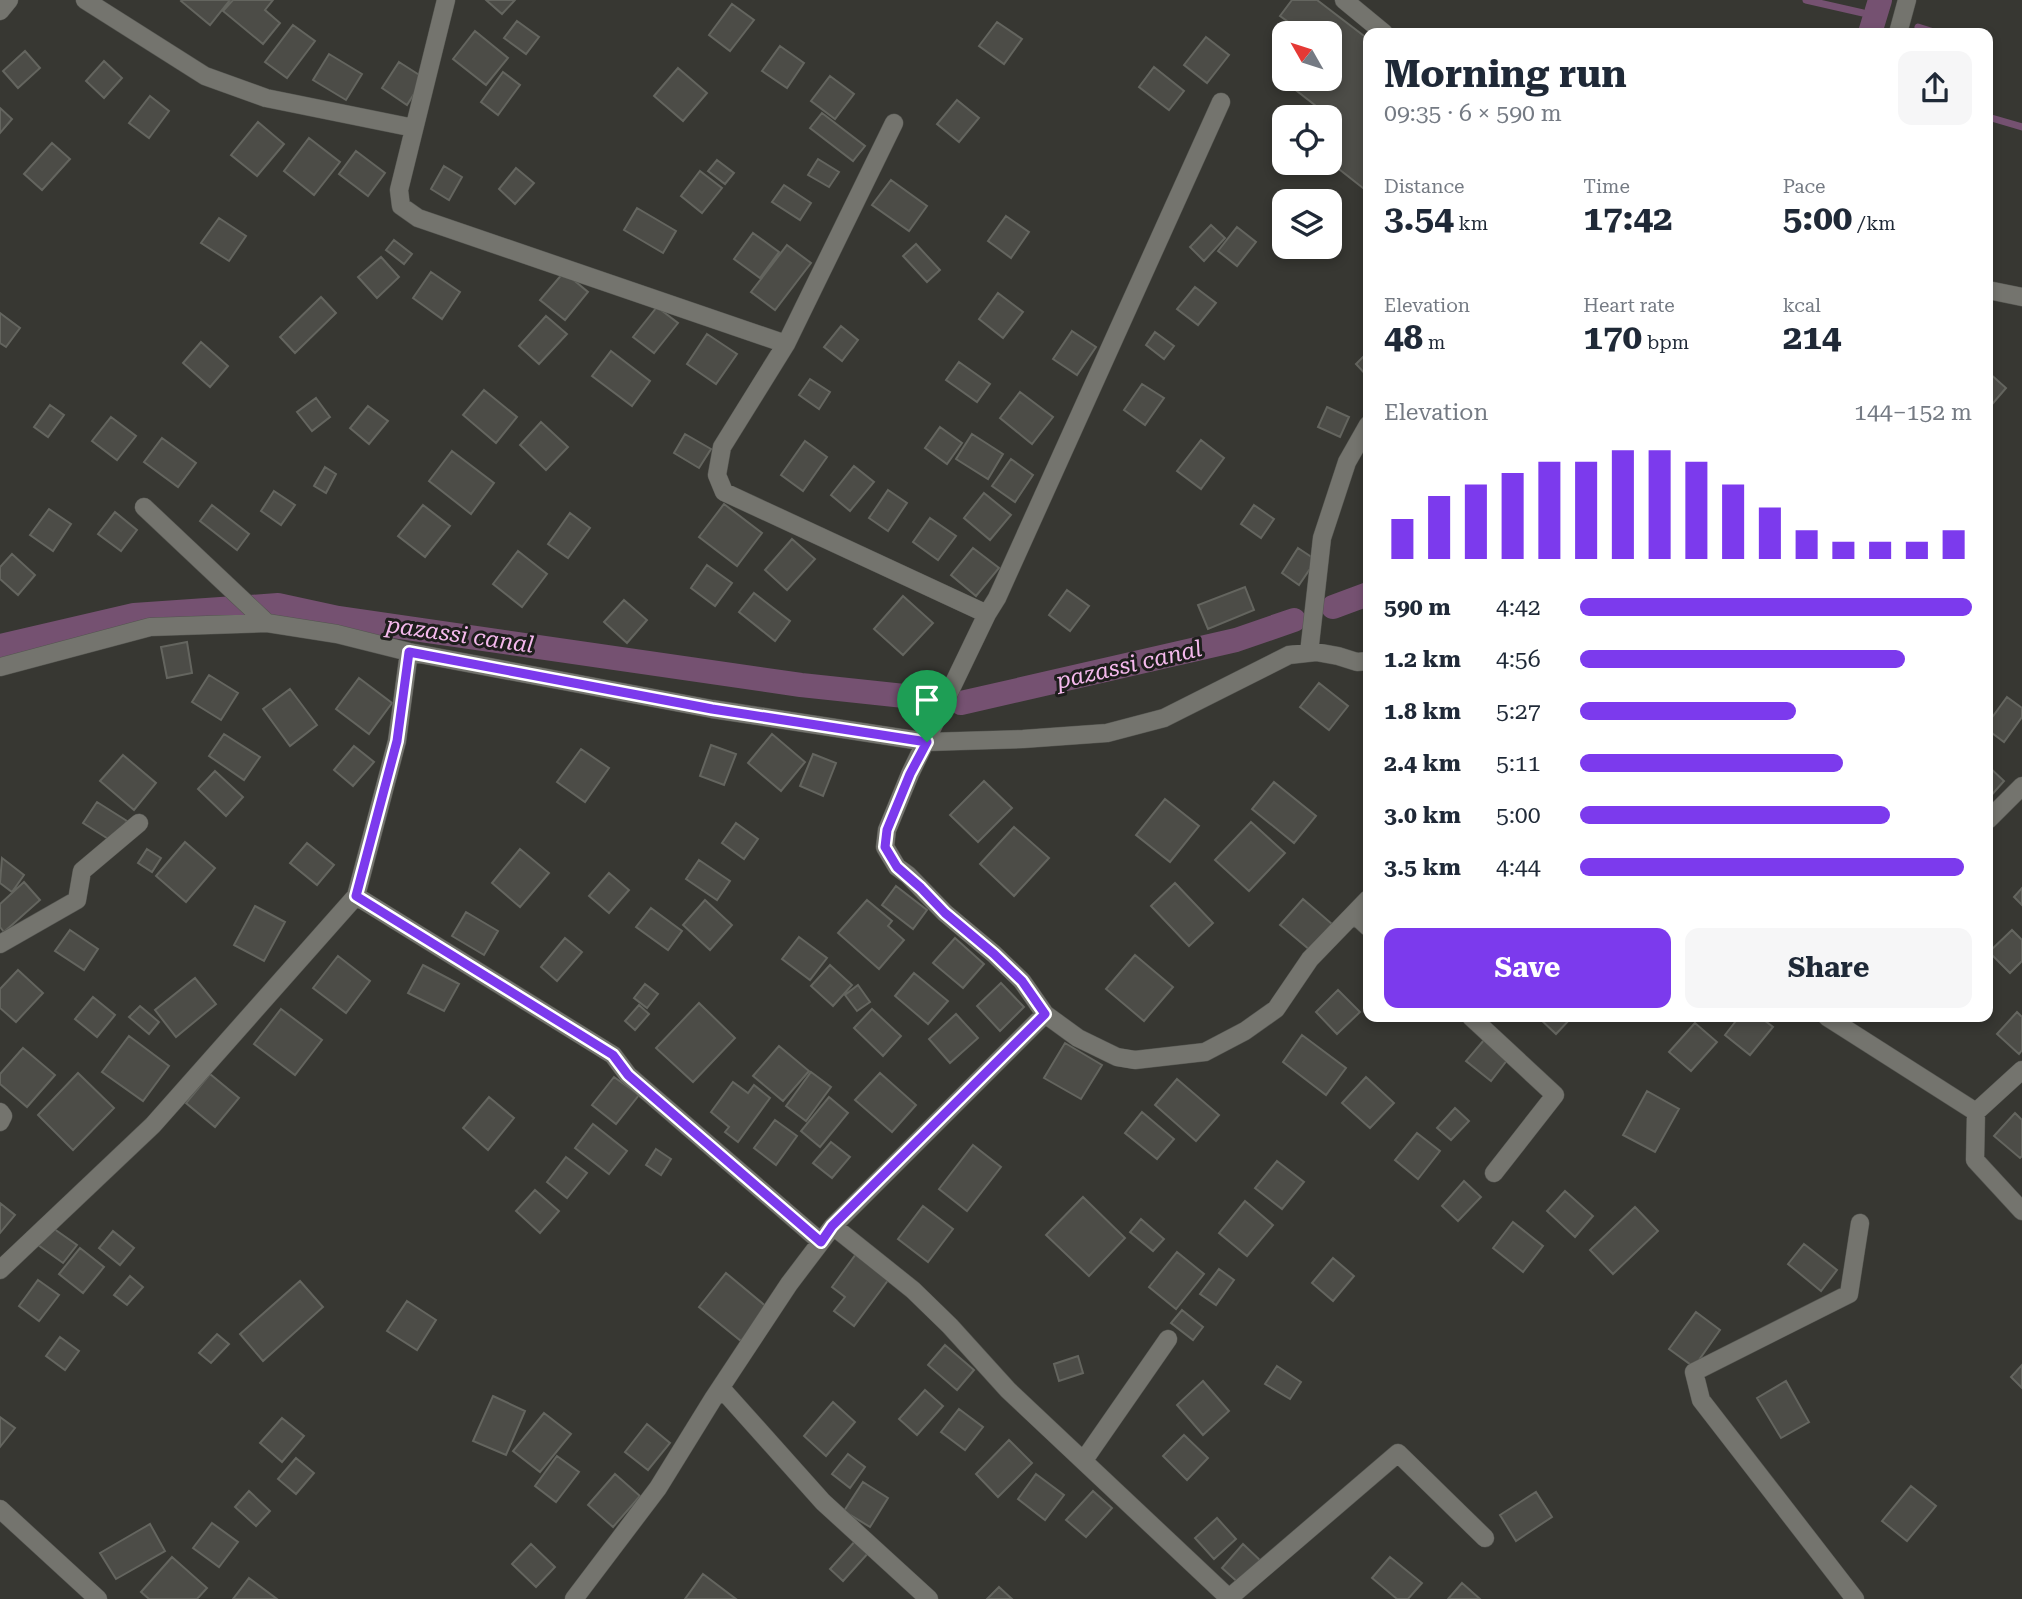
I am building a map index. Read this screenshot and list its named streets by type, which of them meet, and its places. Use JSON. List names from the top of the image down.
{
  "water": ["pazassi canal"],
  "north": "top left",
  "page": {
    "heading": ["Morning run", "09:35 · 6 × 590 m"],
    "stats": [
      ["Distance", "3.54 km"],
      ["Time", "17:42"],
      ["Pace", "5:00 /km"],
      ["Elevation", "48 m"],
      ["Heart rate", "170 bpm"],
      ["kcal", "214"]
    ],
    "chart": ["Elevation", "144–152 m"],
    "list": [
      {
        "name": "590 m",
        "note": "4:42"
      },
      {
        "name": "1.2 km",
        "note": "4:56"
      },
      {
        "name": "1.8 km",
        "note": "5:27"
      },
      {
        "name": "2.4 km",
        "note": "5:11"
      },
      {
        "name": "3.0 km",
        "note": "5:00"
      },
      {
        "name": "3.5 km",
        "note": "4:44"
      }
    ],
    "buttons": ["Save", "Share"]
  }
}
